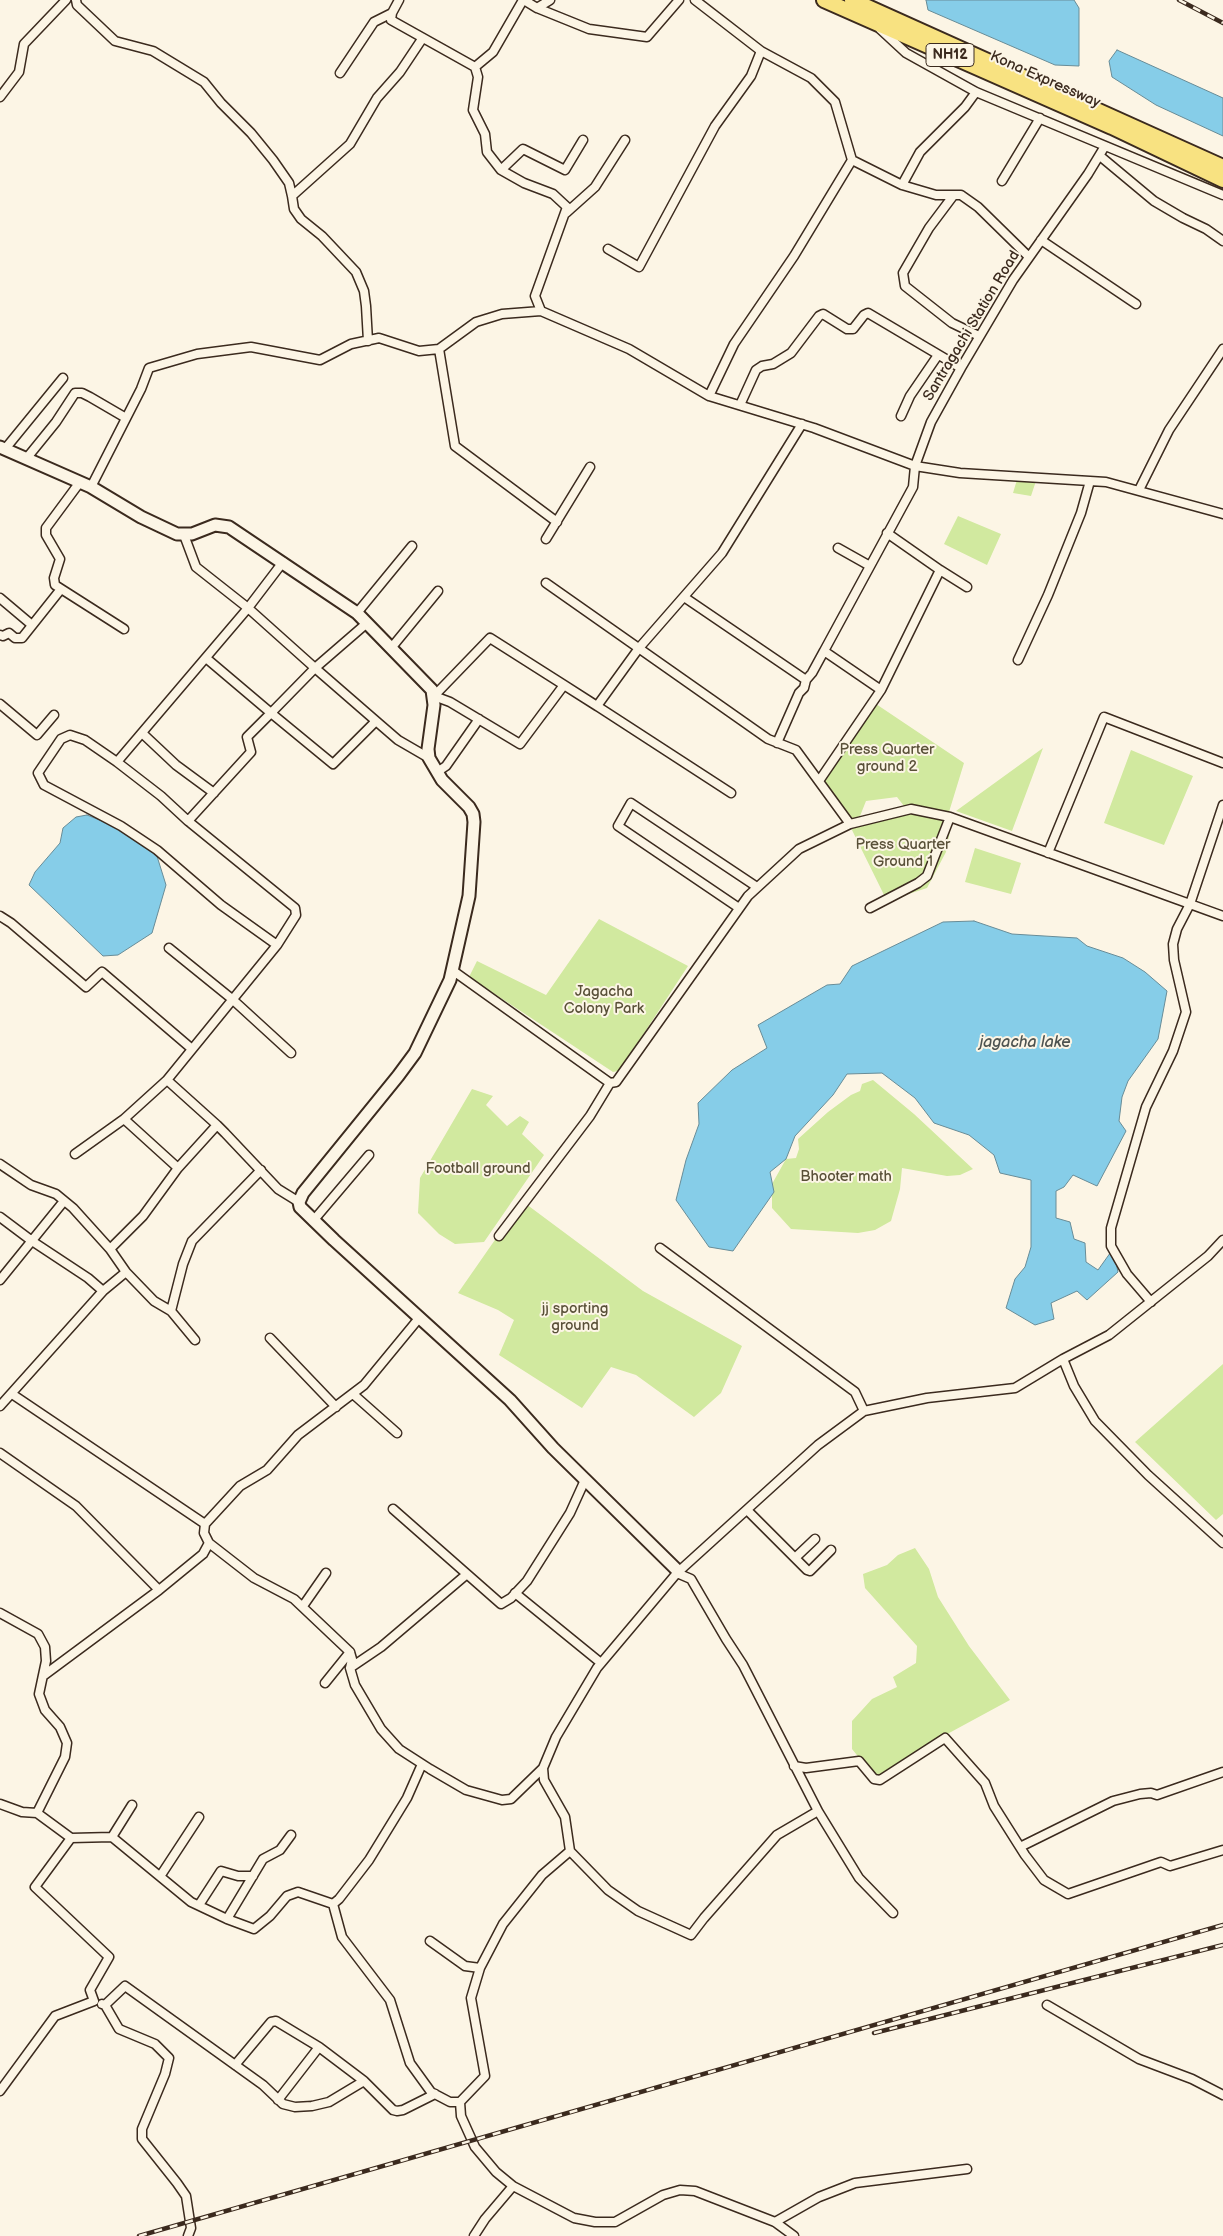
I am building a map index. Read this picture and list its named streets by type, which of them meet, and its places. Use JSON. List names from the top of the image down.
{
  "streets": {
    "highway": ["NH12", "Kona Expressway"],
    "street": ["Santragachi Station Road"]
  },
  "water": ["jagacha lake"],
  "parks": [
    "Press Quarter ground 2",
    "Press Quarter Ground 1",
    "Jagacha Colony Park",
    "Football ground",
    "Bhooter math",
    "jj sporting ground"
  ]
}
